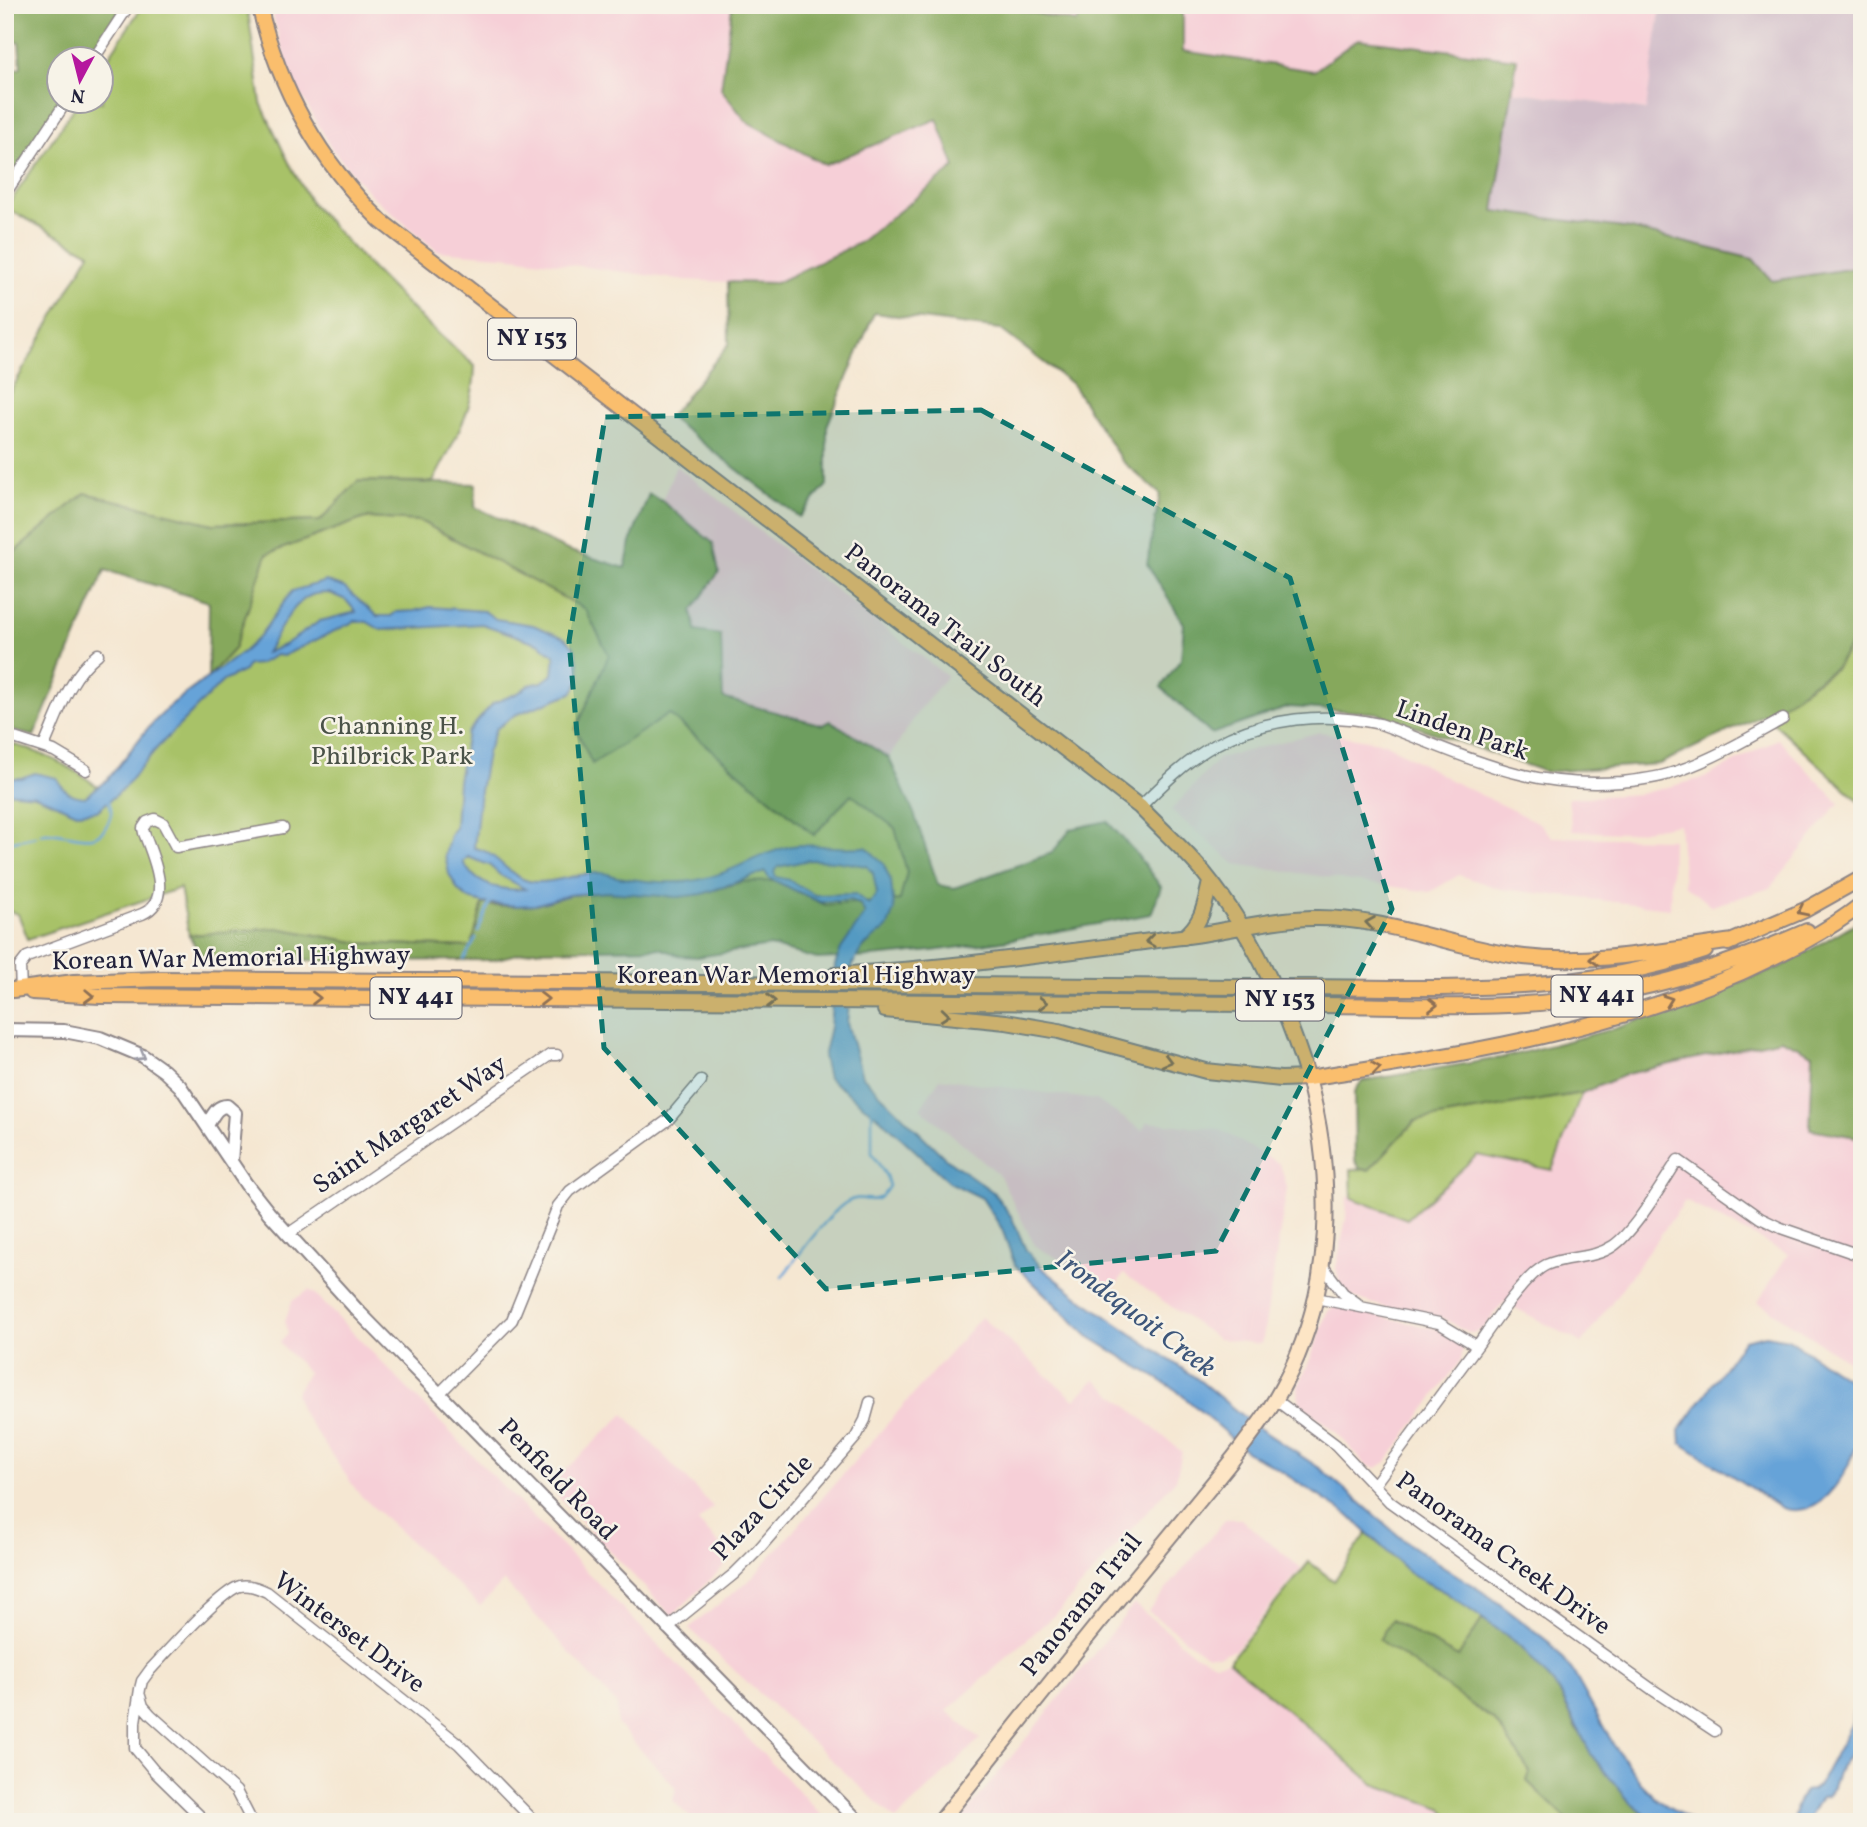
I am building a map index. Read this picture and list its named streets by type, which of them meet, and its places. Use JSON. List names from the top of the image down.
{
  "streets": {
    "main road": [
      "NY 153",
      "Panorama Trail South",
      "Korean War Memorial Highway",
      "NY 441",
      "Panorama Trail"
    ],
    "street": [
      "Linden Park",
      "Saint Margaret Way",
      "Penfield Road",
      "Plaza Circle",
      "Panorama Creek Drive",
      "Winterset Drive"
    ]
  },
  "crossings": [
    ["Panorama Trail South", "Linden Park"],
    ["Panorama Trail South", "Panorama Creek Drive"],
    ["Panorama Trail South", "Panorama Trail"],
    ["Korean War Memorial Highway", "NY 441"],
    ["Saint Margaret Way", "Penfield Road"],
    ["Penfield Road", "Plaza Circle"]
  ],
  "water": ["Irondequoit Creek"],
  "parks": ["Channing H. Philbrick Park"],
  "north": "bottom"
}
